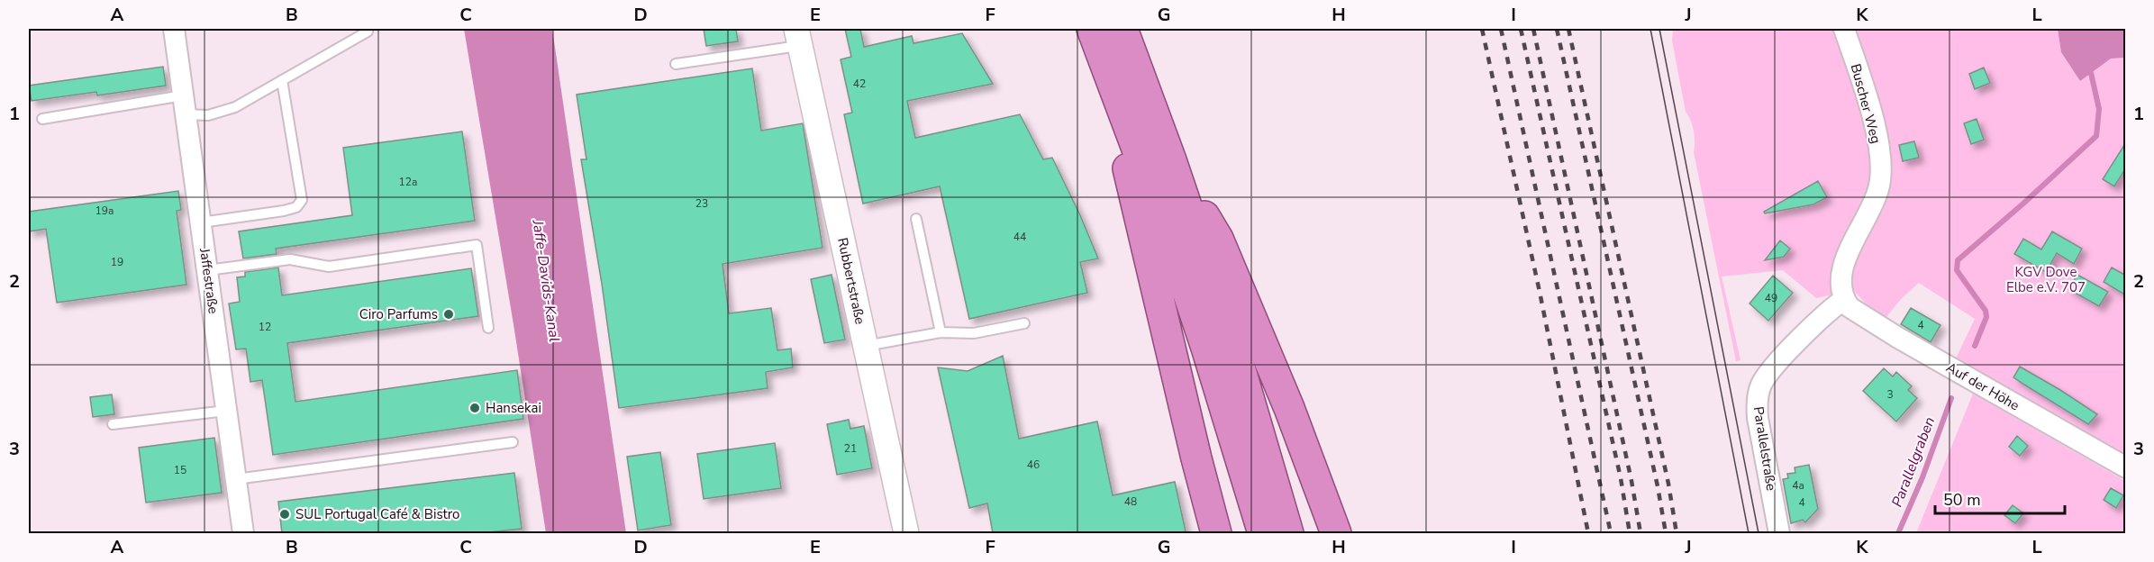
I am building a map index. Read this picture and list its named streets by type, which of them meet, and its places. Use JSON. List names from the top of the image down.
{
  "streets": {
    "street": [
      "Buscher Weg",
      "Jaffestraße",
      "Rubbertstraße",
      "Auf der Höhe",
      "Parallelstraße"
    ]
  },
  "crossings": [
    ["Buscher Weg", "Auf der Höhe"],
    ["Buscher Weg", "Parallelstraße"],
    ["Auf der Höhe", "Parallelstraße"]
  ],
  "water": ["Jaffe-Davids-Kanal", "Parallelgraben"],
  "parks": ["KGV Dove Elbe e.V. 707"],
  "places": ["Ciro Parfums", "Hansekai", "SUL Portugal Café & Bistro"],
  "house_numbers": [
    "42",
    "12a",
    "23",
    "19a",
    "44",
    "19",
    "49",
    "4",
    "12",
    "3",
    "21",
    "46",
    "15",
    "4a",
    "48",
    "4"
  ],
  "scale_bar": "50 m",
  "grid": {
    "columns": [
      "A",
      "B",
      "C",
      "D",
      "E",
      "F",
      "G",
      "H",
      "I",
      "J",
      "K",
      "L"
    ],
    "rows": ["1", "2", "3"]
  }
}
